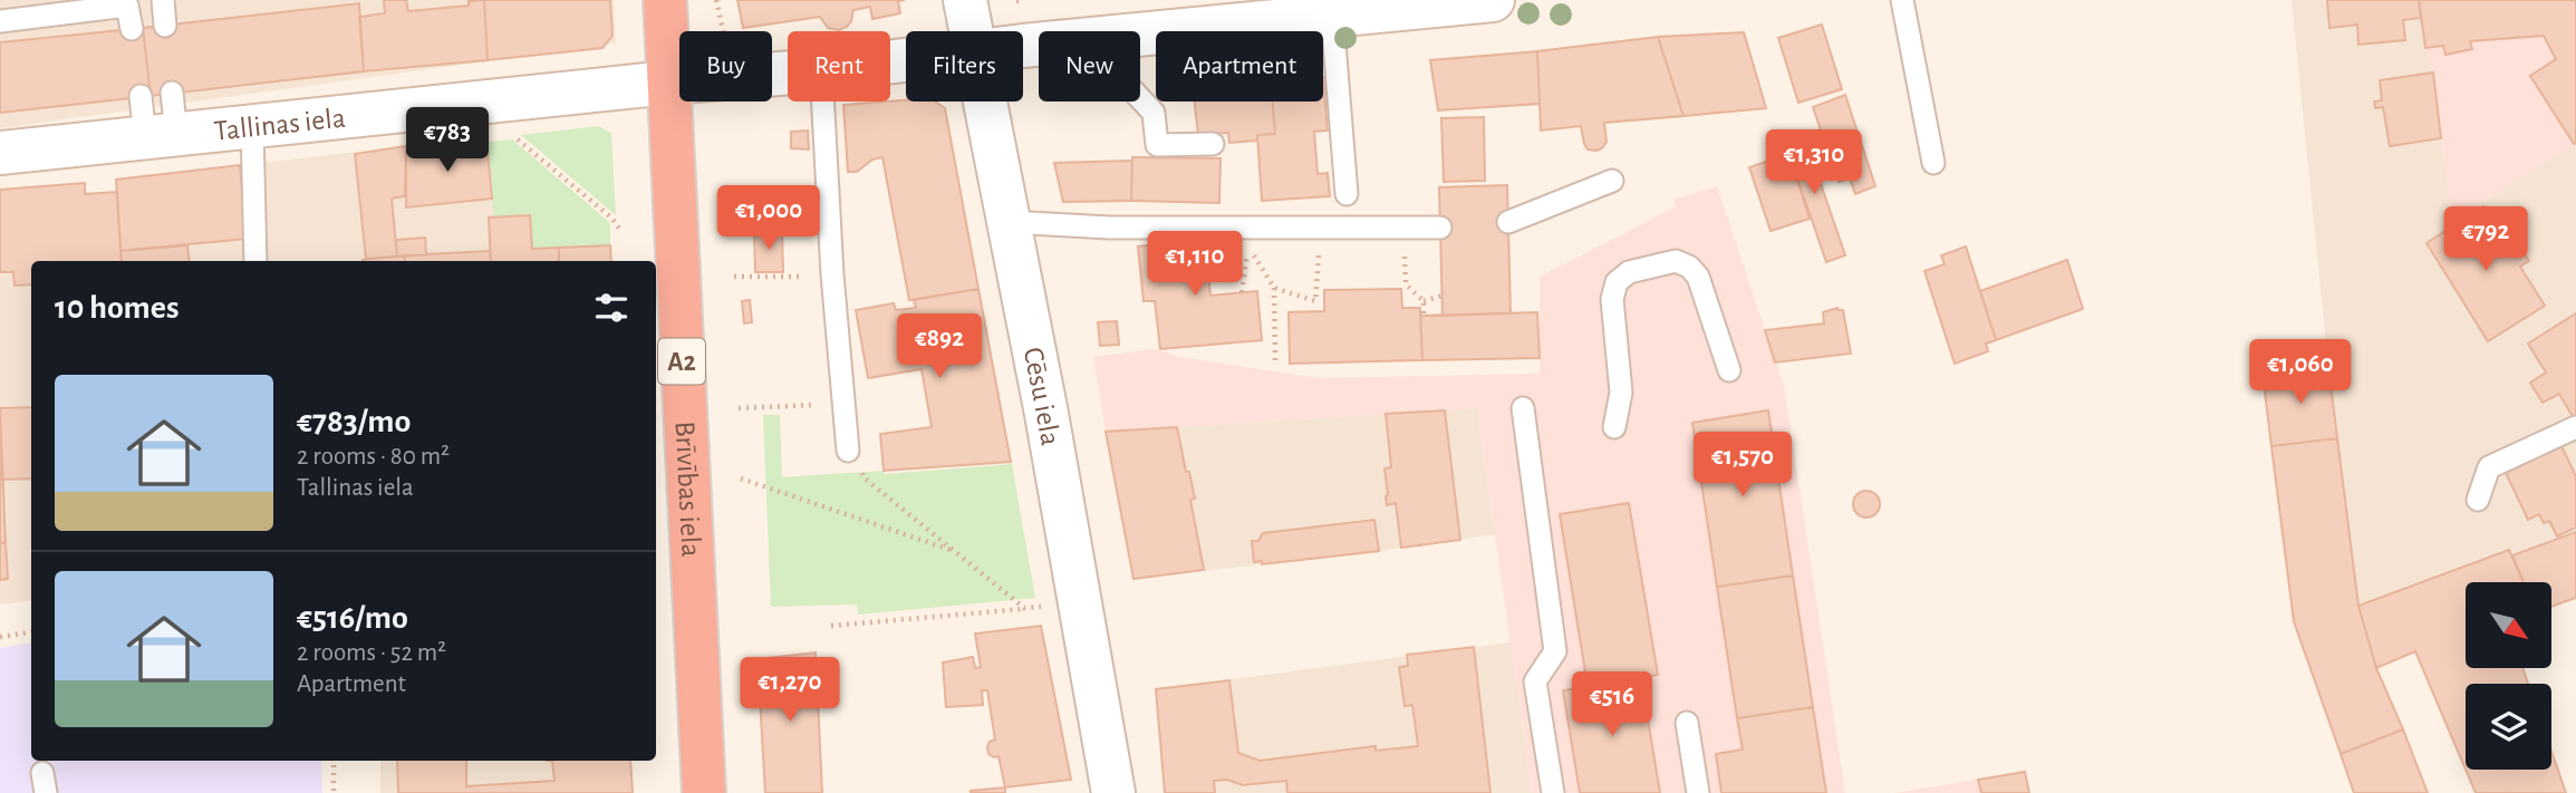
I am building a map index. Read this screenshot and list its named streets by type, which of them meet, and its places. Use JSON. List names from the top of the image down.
{
  "streets": {
    "highway": ["A2", "Brīvības iela"],
    "street": ["Tallinas iela", "Cēsu iela"]
  },
  "crossings": [
    ["Tallinas iela", "Brīvības iela"]
  ],
  "north": "bottom right",
  "page": {
    "chip": [
      "Buy",
      "Rent",
      "Filters",
      "New",
      "Apartment"
    ],
    "price": [
      "€783",
      "€1,310",
      "€1,000",
      "€792",
      "€1,110",
      "€892",
      "€1,060",
      "€1,570",
      "€1,270",
      "€516"
    ],
    "heading": "10 homes",
    "list": [
      {
        "name": "€783/mo",
        "note": "2 rooms · 80 m² · Tallinas iela"
      },
      {
        "name": "€516/mo",
        "note": "2 rooms · 52 m² · Apartment"
      }
    ]
  }
}
